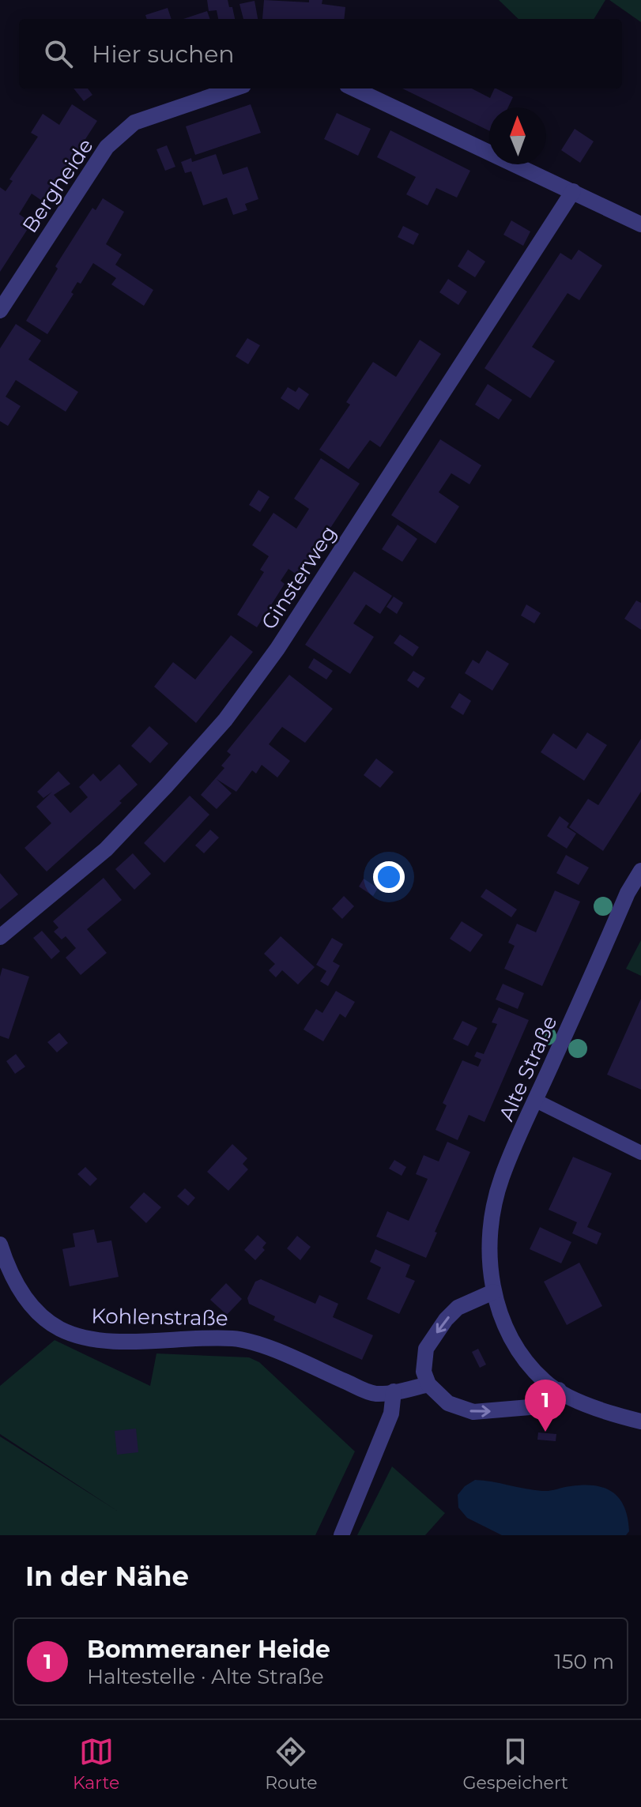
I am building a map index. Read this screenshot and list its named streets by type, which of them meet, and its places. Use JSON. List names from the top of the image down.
{
  "streets": {
    "street": [
      "Bergheide",
      "Ginsterweg",
      "Alte Straße",
      "Kohlenstraße"
    ]
  },
  "north": "top",
  "page": {
    "search": "Hier suchen",
    "pins": "1",
    "heading": "In der Nähe",
    "list": [
      {
        "mark": "1",
        "name": "Bommeraner Heide",
        "note": "Haltestelle · Alte Straße",
        "value": "150 m"
      }
    ],
    "nav": ["Karte", "Route", "Gespeichert"]
  }
}
